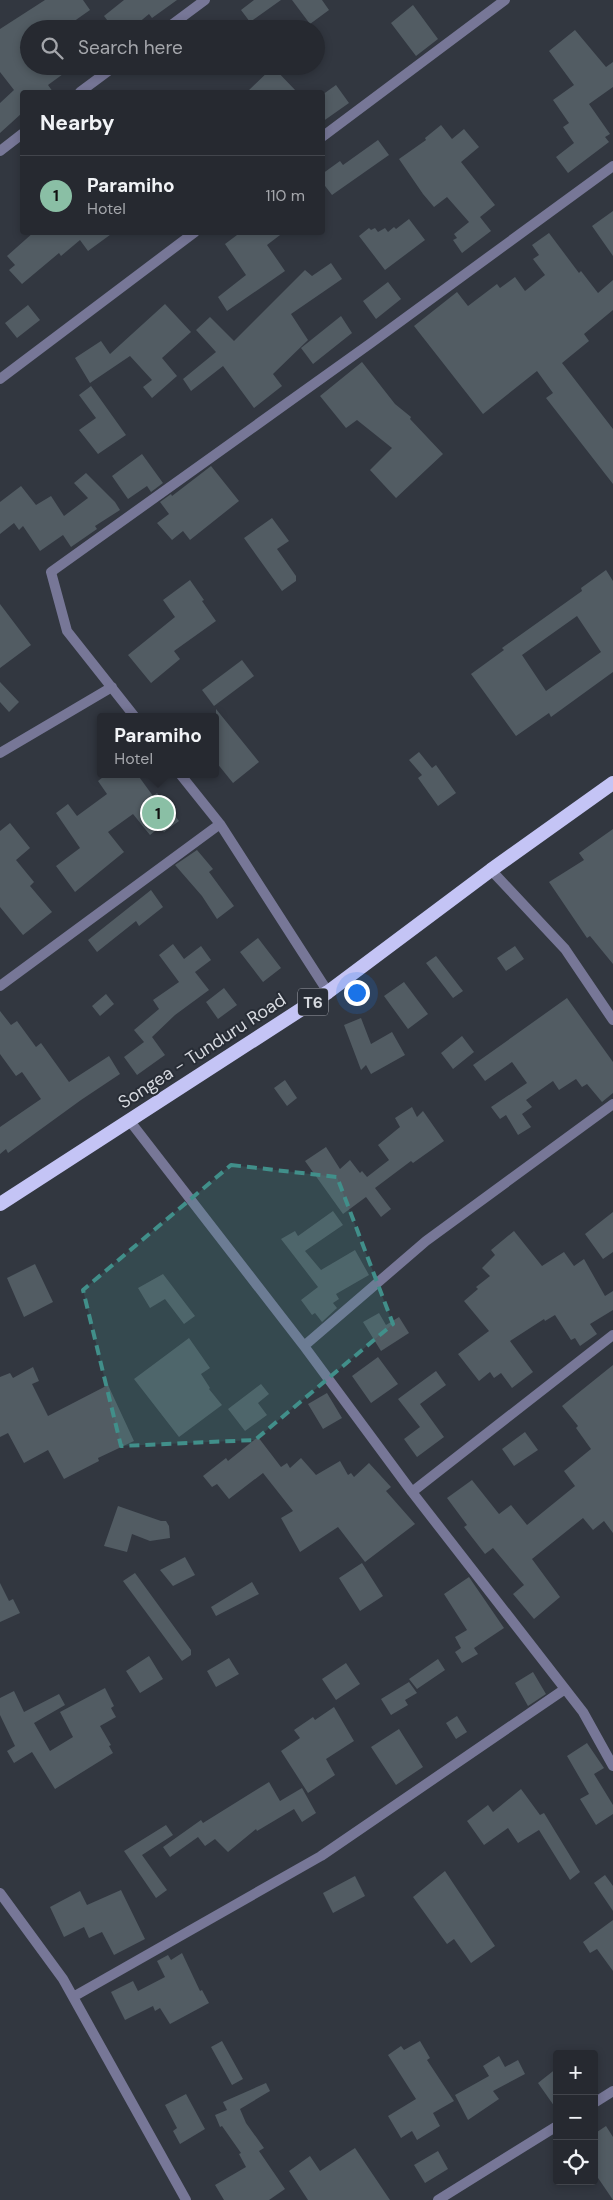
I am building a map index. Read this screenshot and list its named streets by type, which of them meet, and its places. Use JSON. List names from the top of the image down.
{
  "streets": {
    "highway": ["T6", "Songea - Tunduru Road"]
  },
  "page": {
    "search": "Search here",
    "heading": "Nearby",
    "list": [
      {
        "mark": "1",
        "name": "Paramiho",
        "note": "Hotel",
        "value": "110 m"
      }
    ],
    "popup": ["Paramiho", "Hotel"],
    "pins": "1",
    "map_buttons": ["+", "−"]
  }
}
